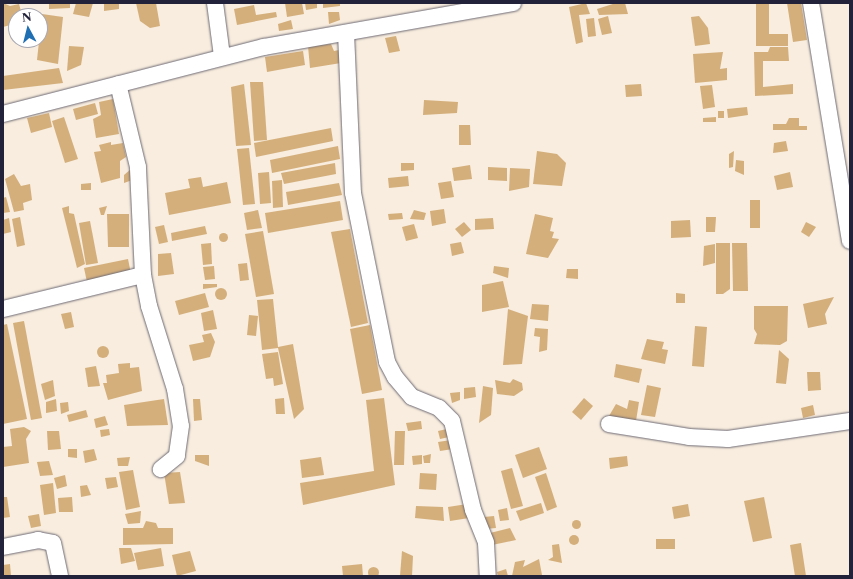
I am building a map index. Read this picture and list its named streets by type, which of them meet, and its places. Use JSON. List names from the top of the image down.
{
  "north": "top"
}
